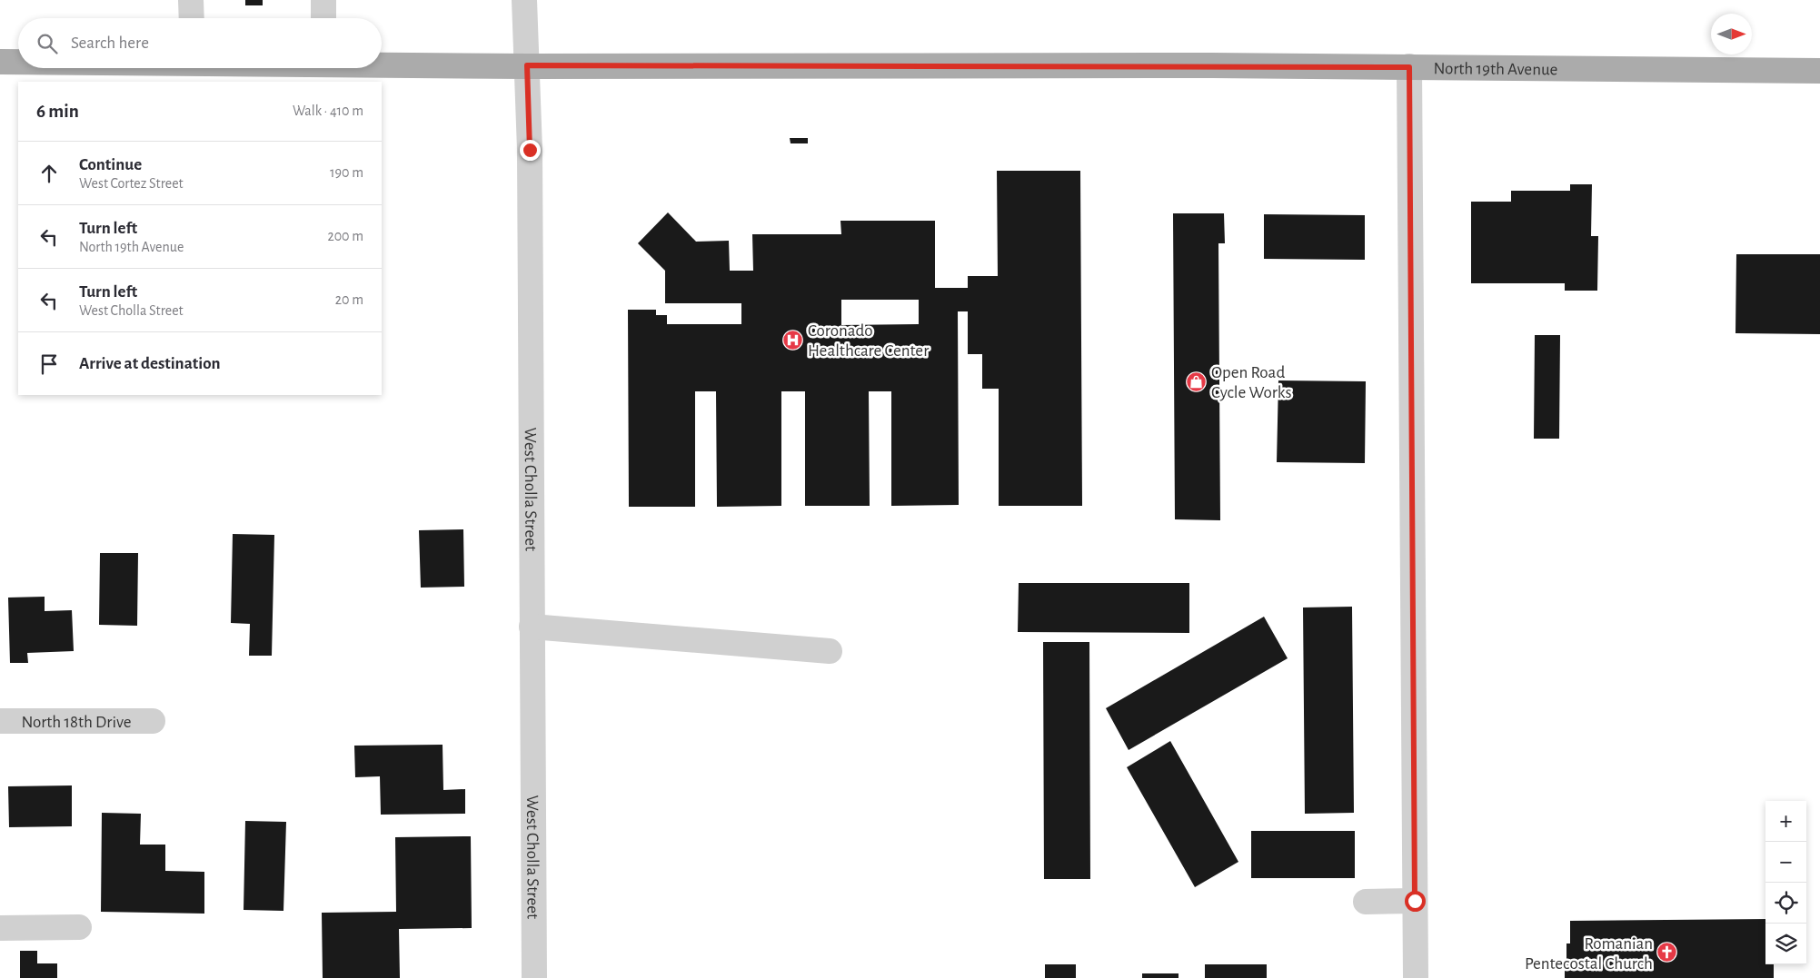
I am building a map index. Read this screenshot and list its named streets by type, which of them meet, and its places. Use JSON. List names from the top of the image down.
{
  "streets": {
    "main road": ["North 19th Avenue"],
    "street": ["West Cholla Street", "North 18th Drive"]
  },
  "crossings": [
    ["North 19th Avenue", "West Cholla Street"]
  ],
  "places": {
    "hospital": ["Coronado Healthcare Center"],
    "shop": ["Open Road Cycle Works"],
    "church": ["Romanian Pentecostal Church"]
  },
  "north": "right",
  "page": {
    "search": "Search here",
    "heading": ["6 min", "Walk · 410 m"],
    "list": [
      ["Continue", "West Cortez Street", "190 m"],
      ["Turn left", "North 19th Avenue", "200 m"],
      ["Turn left", "West Cholla Street", "20 m"],
      "Arrive at destination"
    ],
    "map_buttons": ["+", "−"]
  }
}
